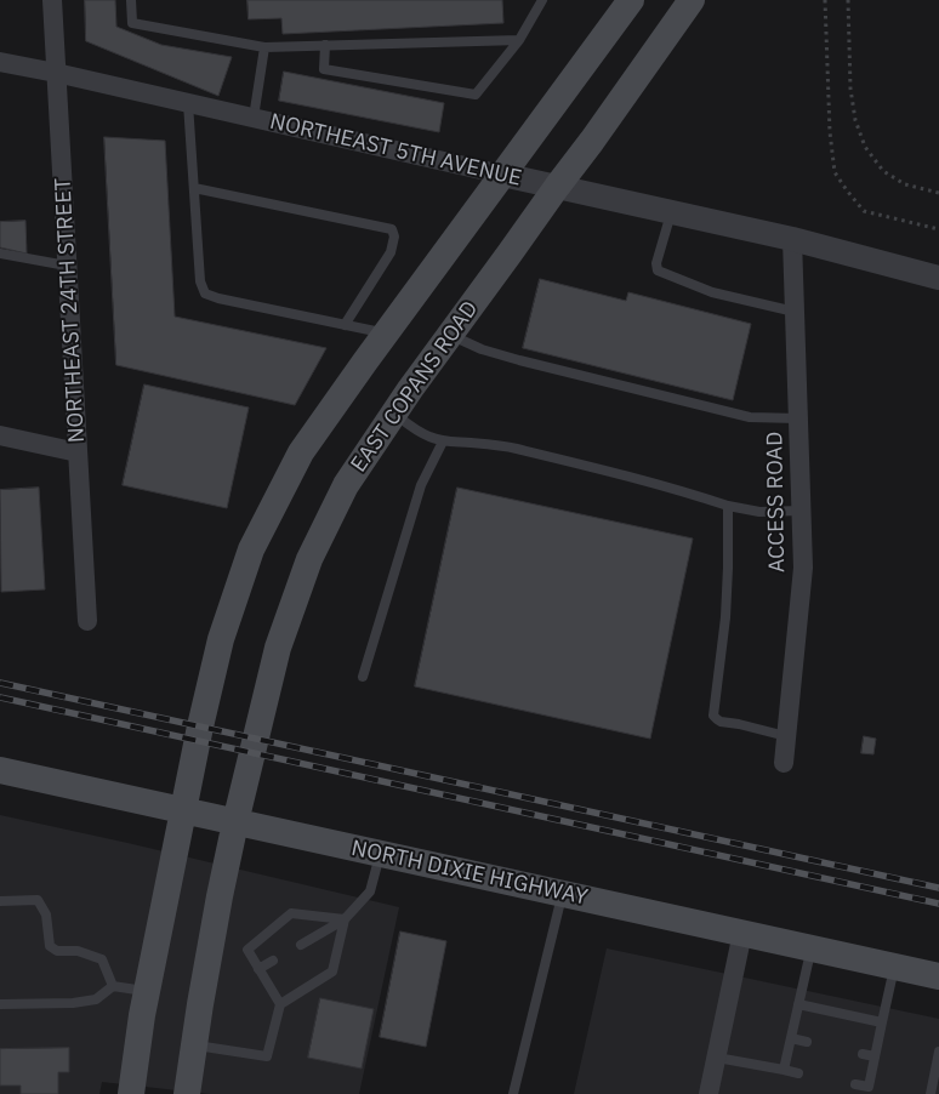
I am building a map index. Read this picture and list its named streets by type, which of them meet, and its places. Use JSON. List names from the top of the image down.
{
  "streets": {
    "main road": ["EAST COPANS ROAD", "NORTH DIXIE HIGHWAY"],
    "street": ["NORTHEAST 5TH AVENUE", "NORTHEAST 24TH STREET", "ACCESS ROAD"]
  },
  "crossings": [
    ["NORTHEAST 5TH AVENUE", "NORTHEAST 24TH STREET"],
    ["NORTHEAST 5TH AVENUE", "EAST COPANS ROAD"],
    ["NORTHEAST 5TH AVENUE", "ACCESS ROAD"],
    ["EAST COPANS ROAD", "NORTH DIXIE HIGHWAY"]
  ]
}
